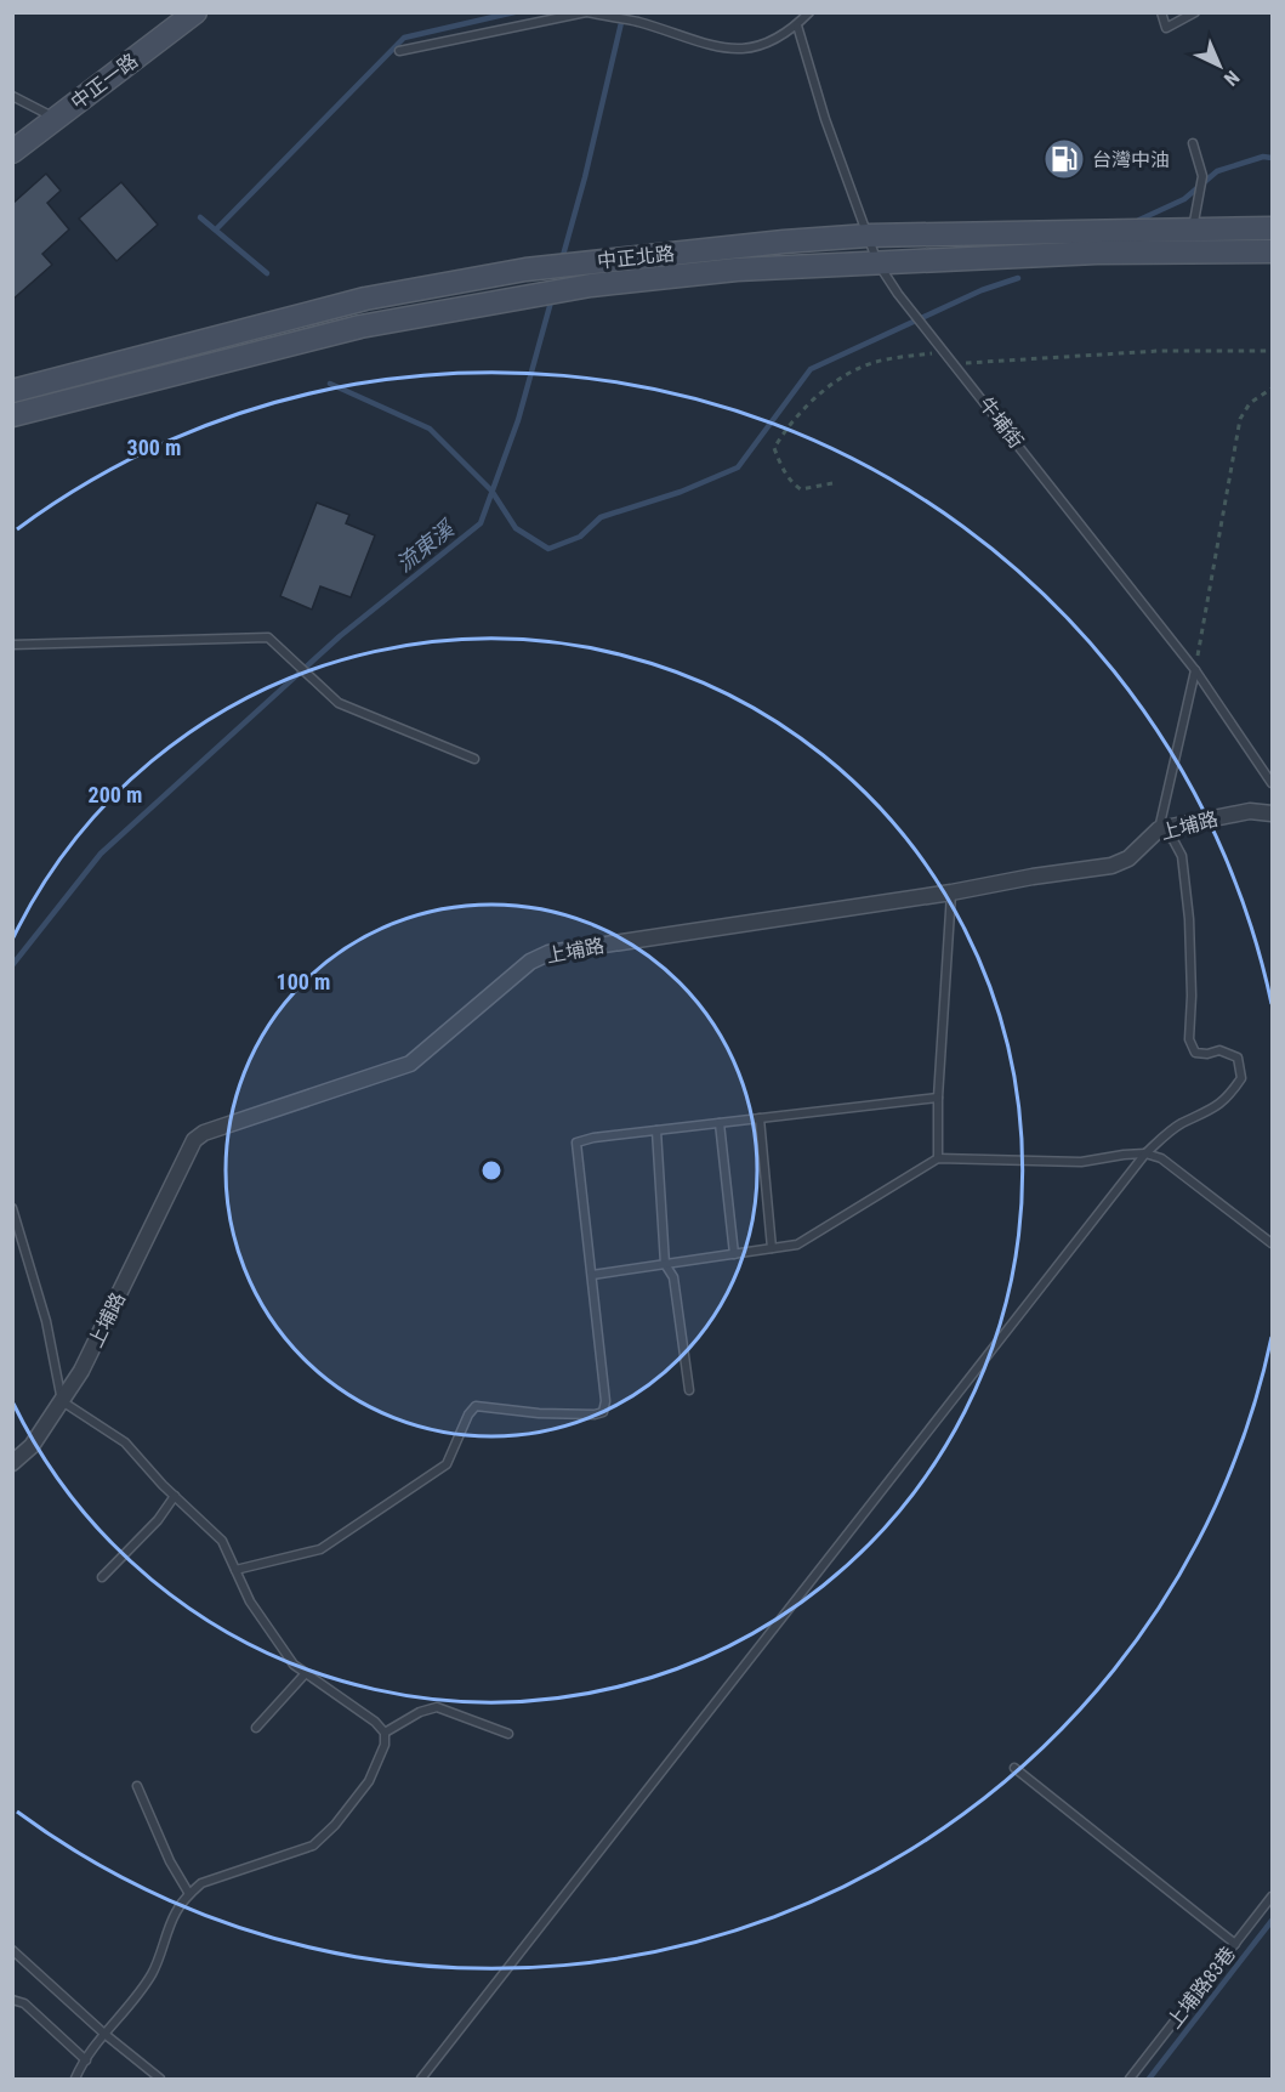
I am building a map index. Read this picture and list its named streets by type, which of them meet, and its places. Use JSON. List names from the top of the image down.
{
  "streets": {
    "main road": ["中正一路", "中正北路"],
    "street": ["上埔路"],
    "lane": ["牛埔街", "上埔路83巷"]
  },
  "crossings": [
    ["中正北路", "牛埔街"]
  ],
  "water": ["流東溪"],
  "places": {
    "fuel station": ["台灣中油"]
  },
  "north": "bottom right",
  "rings": ["300 m", "200 m", "100 m"]
}
